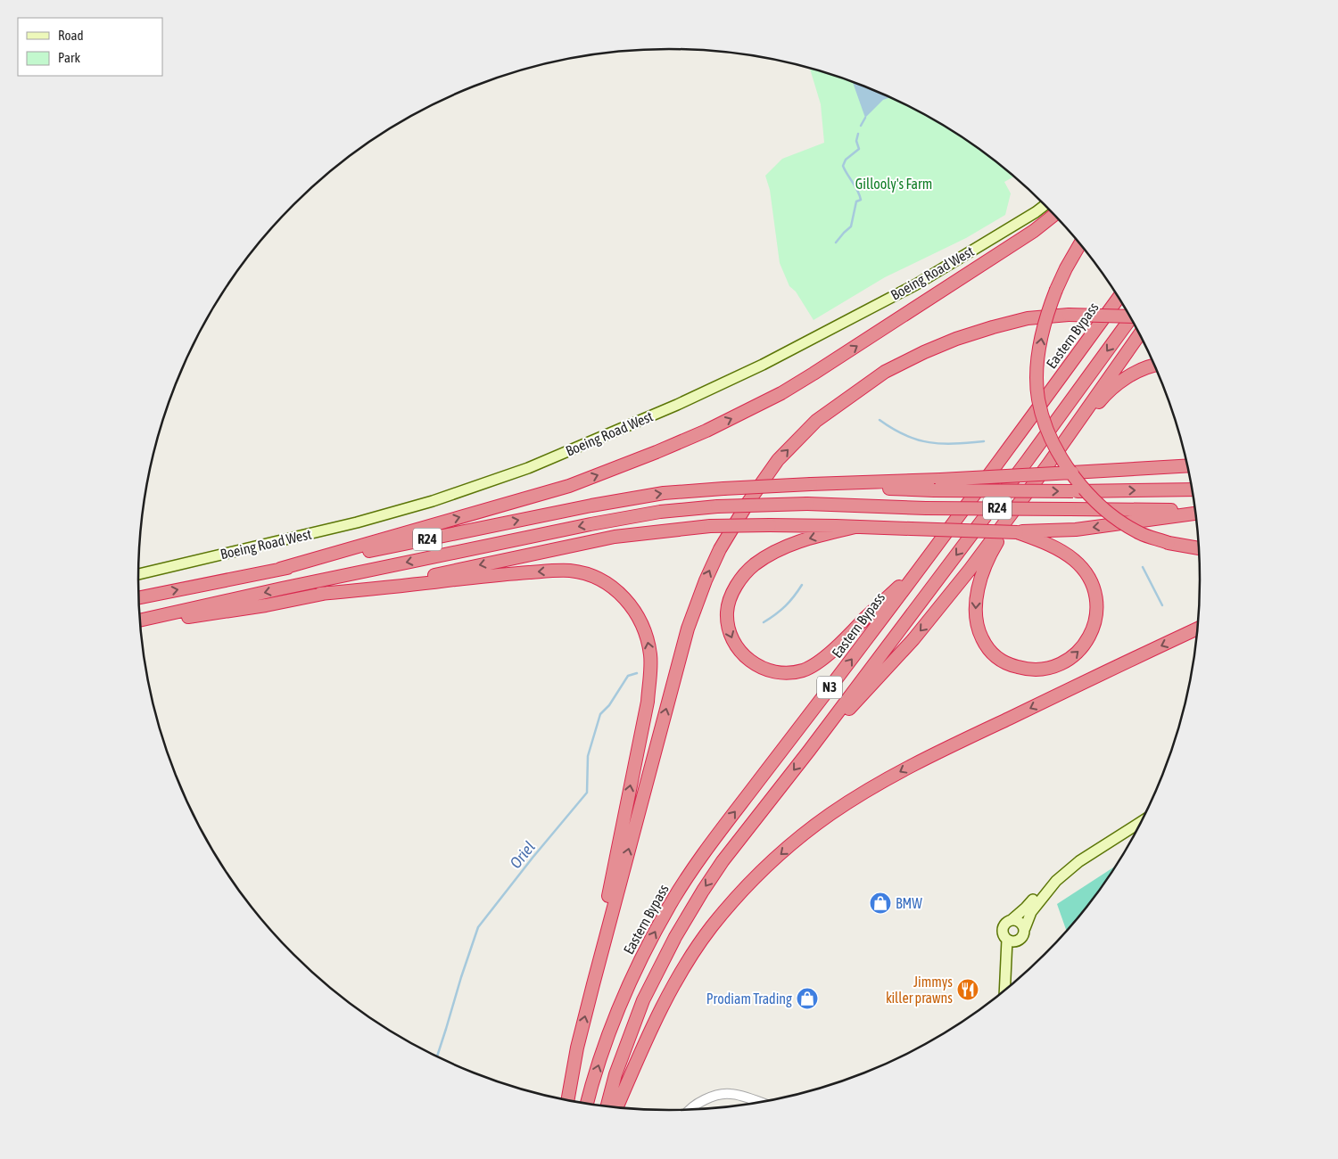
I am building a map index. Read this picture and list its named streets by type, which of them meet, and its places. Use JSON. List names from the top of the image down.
{
  "streets": {
    "highway": ["Eastern Bypass", "R24", "N3"],
    "main road": ["Boeing Road West"]
  },
  "water": ["Oriel"],
  "parks": ["Gillooly's Farm"],
  "places": {
    "shop": ["BMW", "Prodiam Trading"],
    "restaurant": ["Jimmys killer prawns"]
  },
  "legend": ["Road", "Park"]
}
